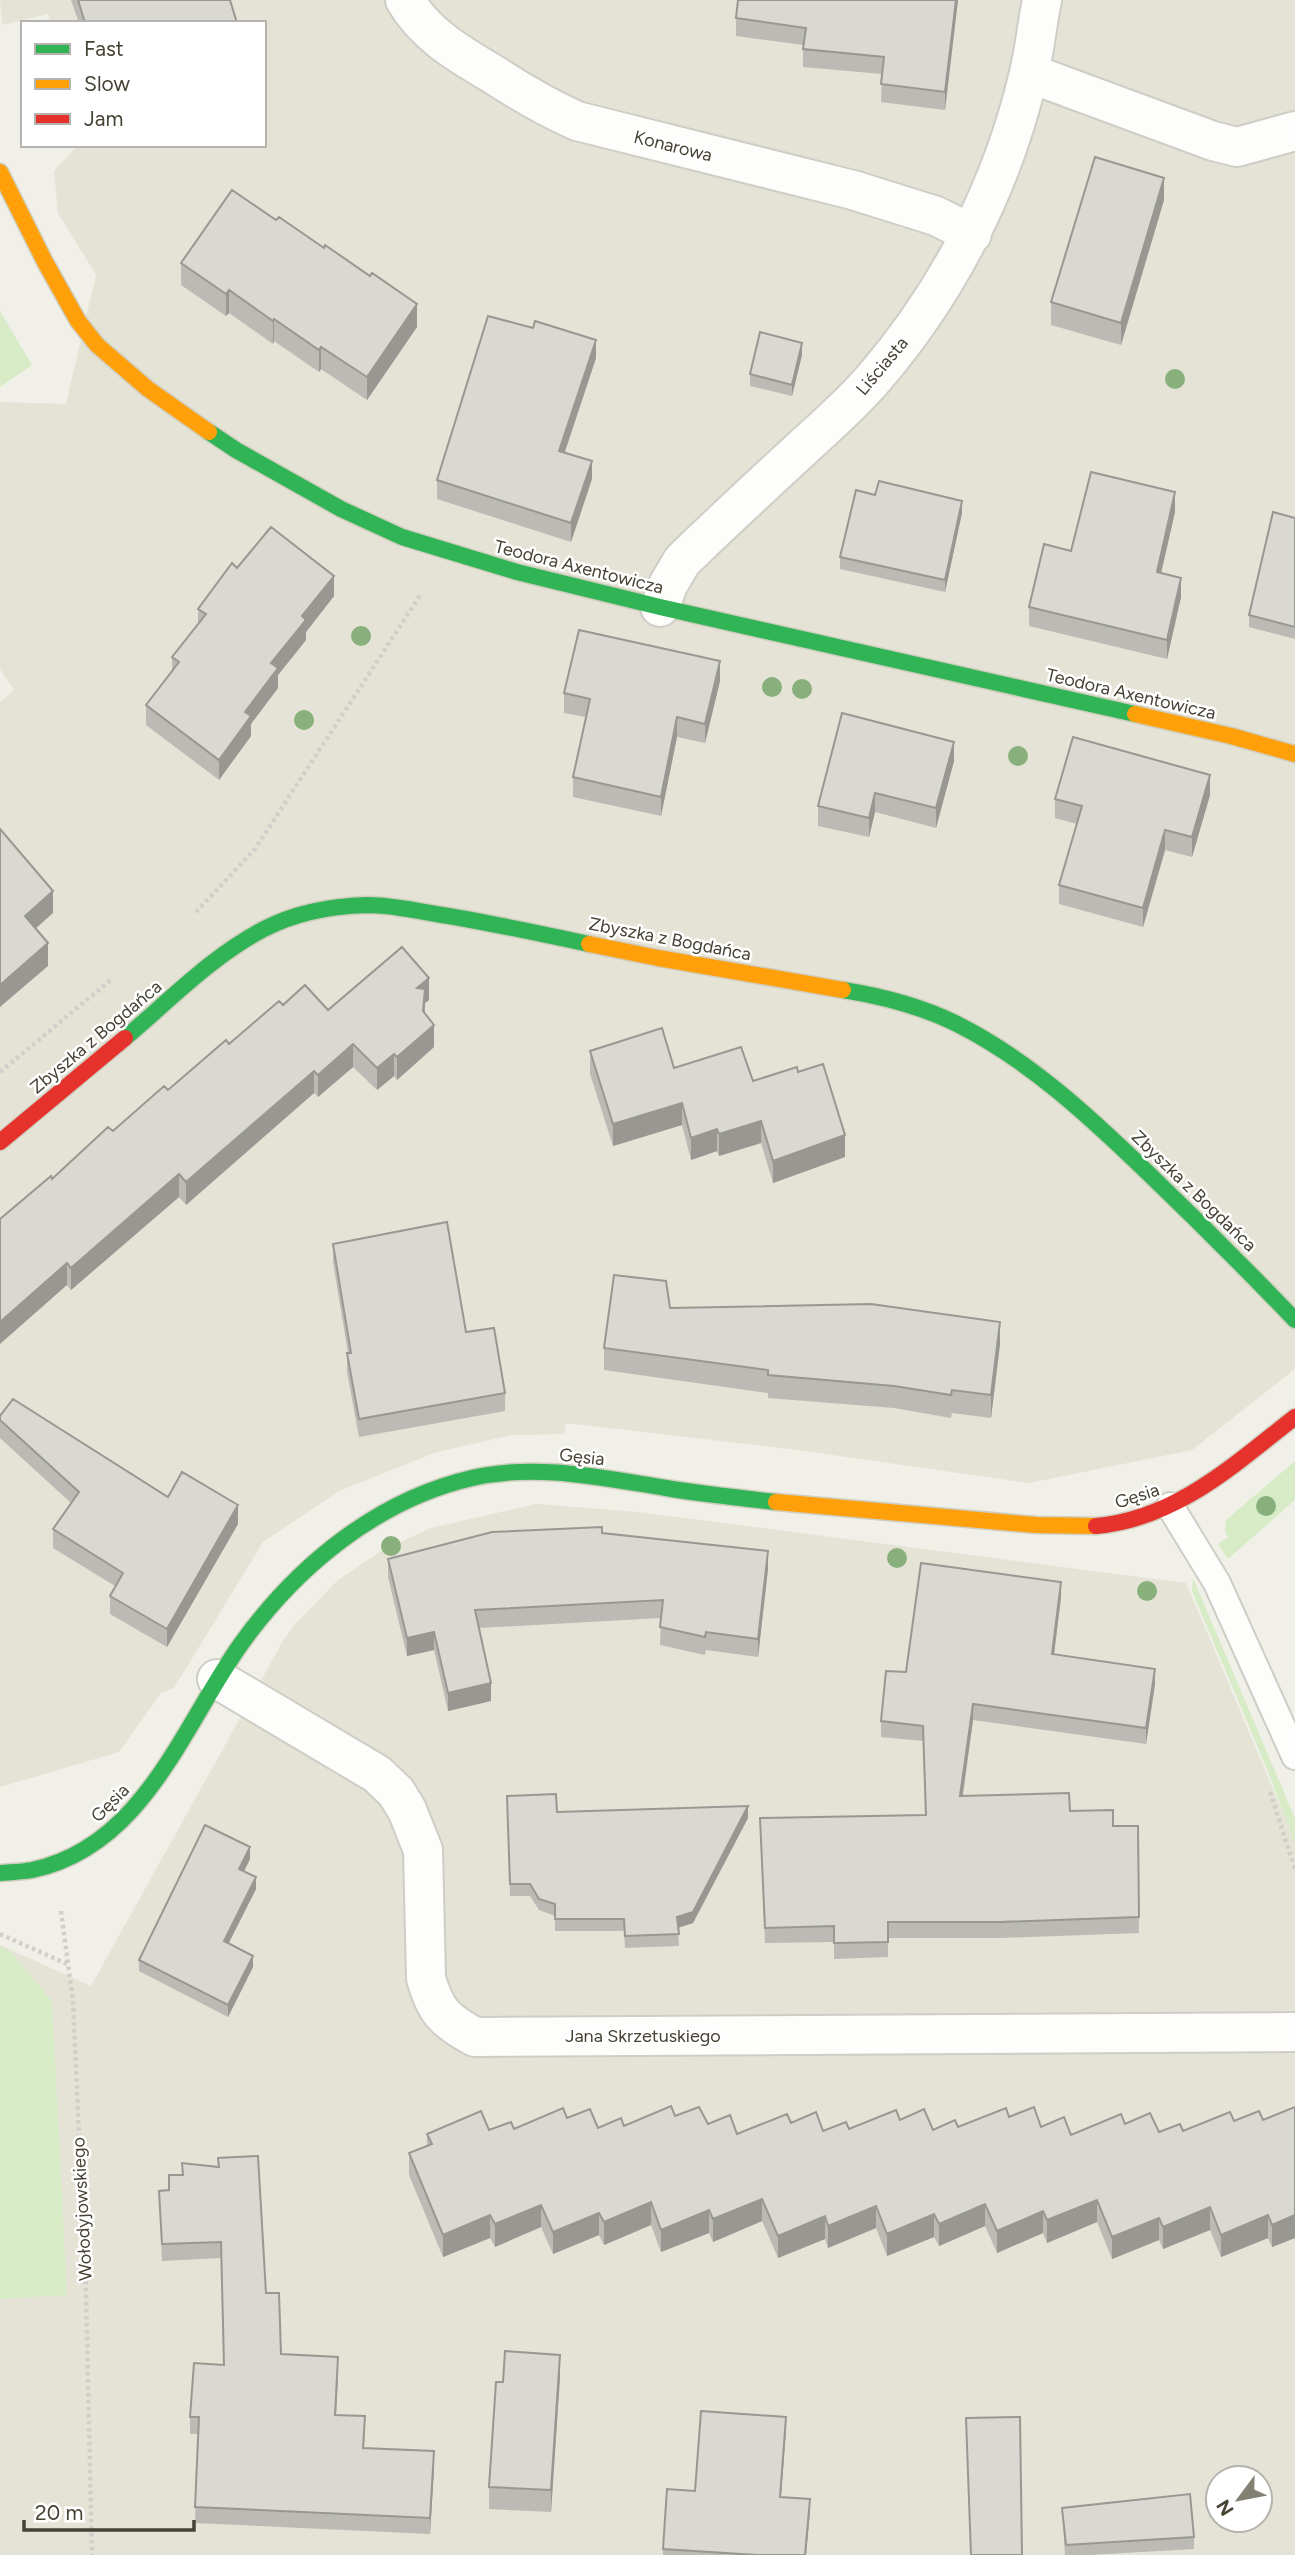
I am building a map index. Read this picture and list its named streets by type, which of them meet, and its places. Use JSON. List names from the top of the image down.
{
  "streets": {
    "street": [
      "Konarowa",
      "Liściasta",
      "Teodora Axentowicza",
      "Zbyszka z Bogdańca",
      "Gęsia",
      "Jana Skrzetuskiego"
    ],
    "path": ["Wołodyjowskiego"]
  },
  "crossings": [
    ["Konarowa", "Liściasta"],
    ["Liściasta", "Teodora Axentowicza"],
    ["Gęsia", "Jana Skrzetuskiego"],
    ["Gęsia", "Wołodyjowskiego"]
  ],
  "legend": ["Fast", "Slow", "Jam"],
  "scale_bar": "20 m",
  "north": "bottom left"
}
